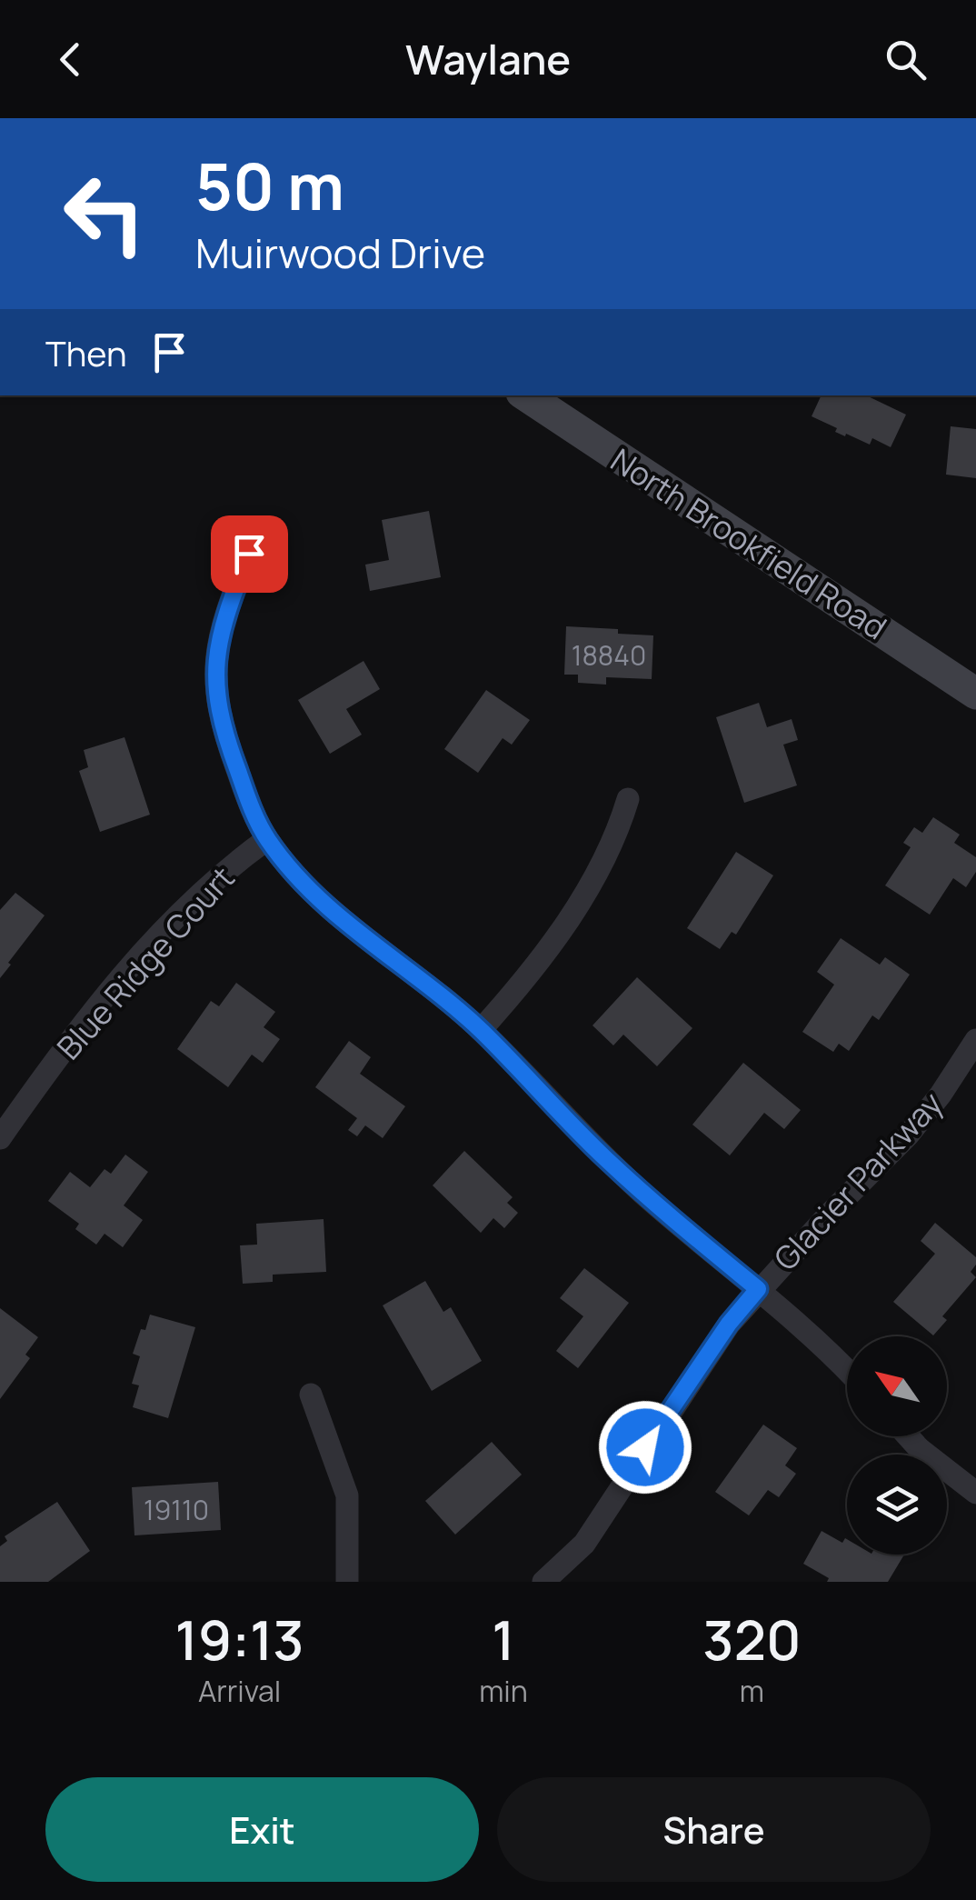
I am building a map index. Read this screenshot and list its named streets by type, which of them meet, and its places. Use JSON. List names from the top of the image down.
{
  "streets": {
    "street": ["North Brookfield Road", "Blue Ridge Court", "Glacier Parkway"]
  },
  "house_numbers": ["18840", "19110"],
  "north": "top left",
  "page": {
    "header": "Waylane",
    "turn": ["50 m", "Muirwood Drive"],
    "then": "Then",
    "eta": [
      "19:13",
      "Arrival",
      "1",
      "min",
      "320",
      "m"
    ],
    "buttons": ["Exit", "Share"]
  }
}
